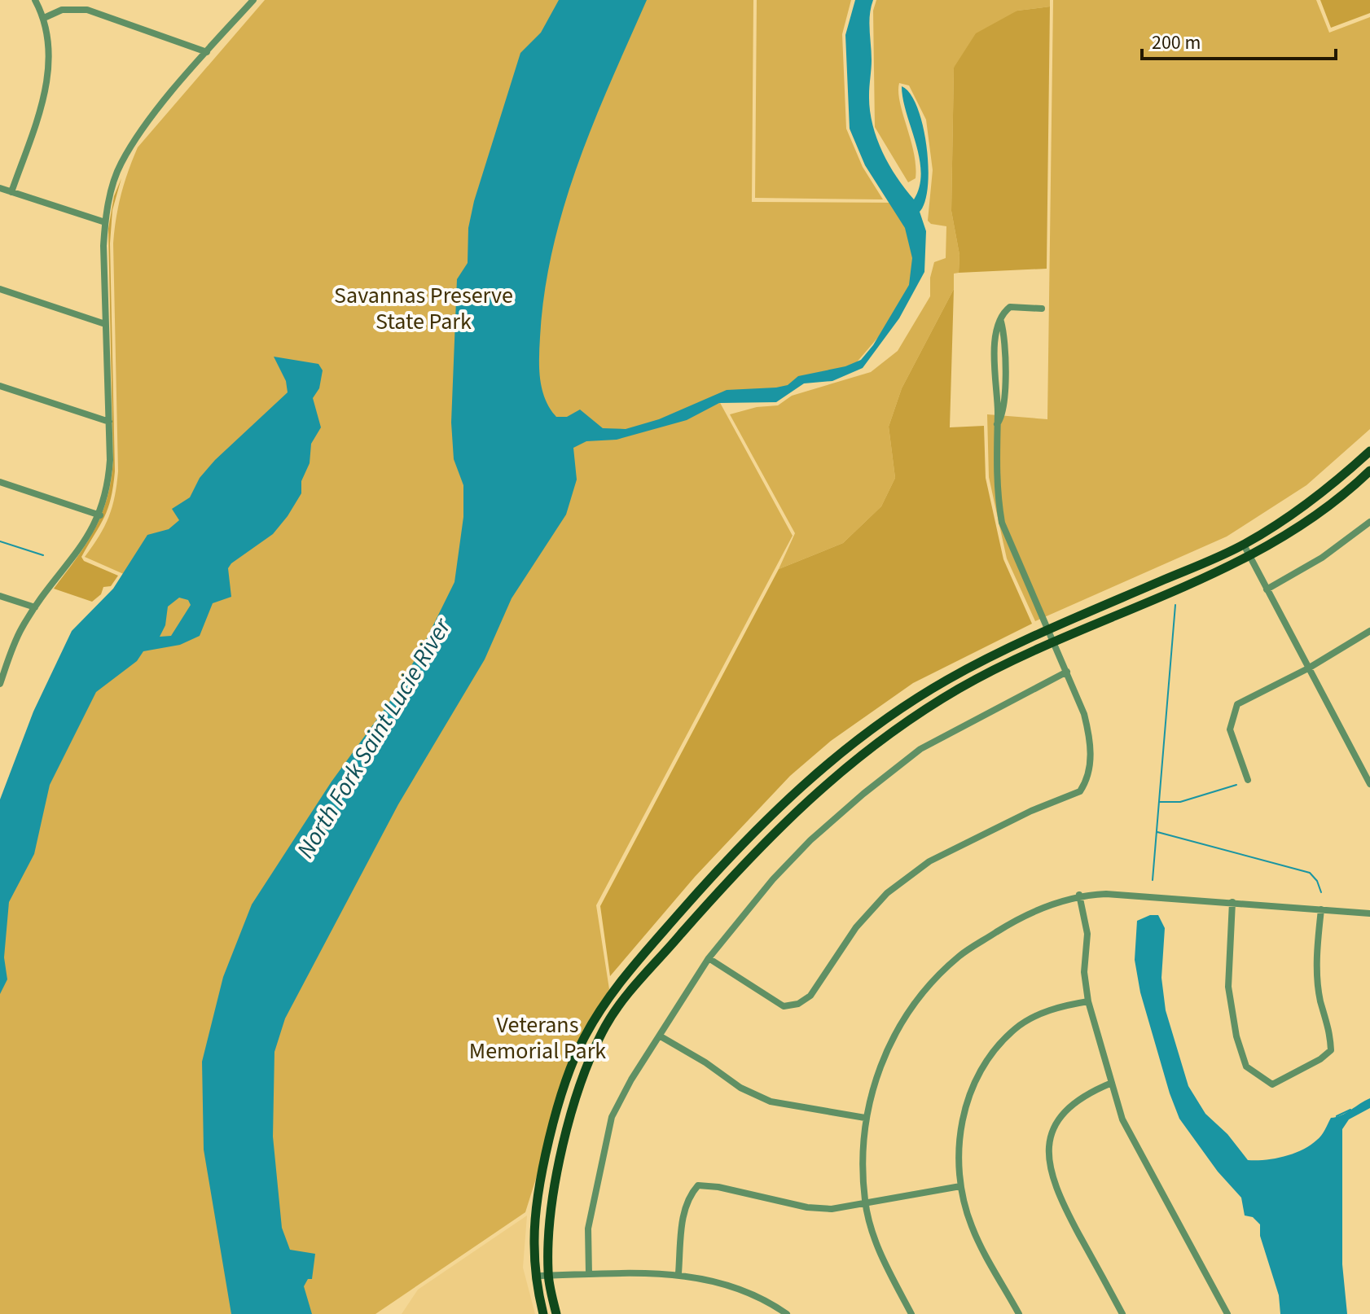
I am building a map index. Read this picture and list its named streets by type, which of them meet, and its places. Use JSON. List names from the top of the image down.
{
  "water": ["North Fork Saint Lucie River"],
  "parks": ["Savannas Preserve State Park", "Veterans Memorial Park"],
  "scale_bar": "200 m"
}
